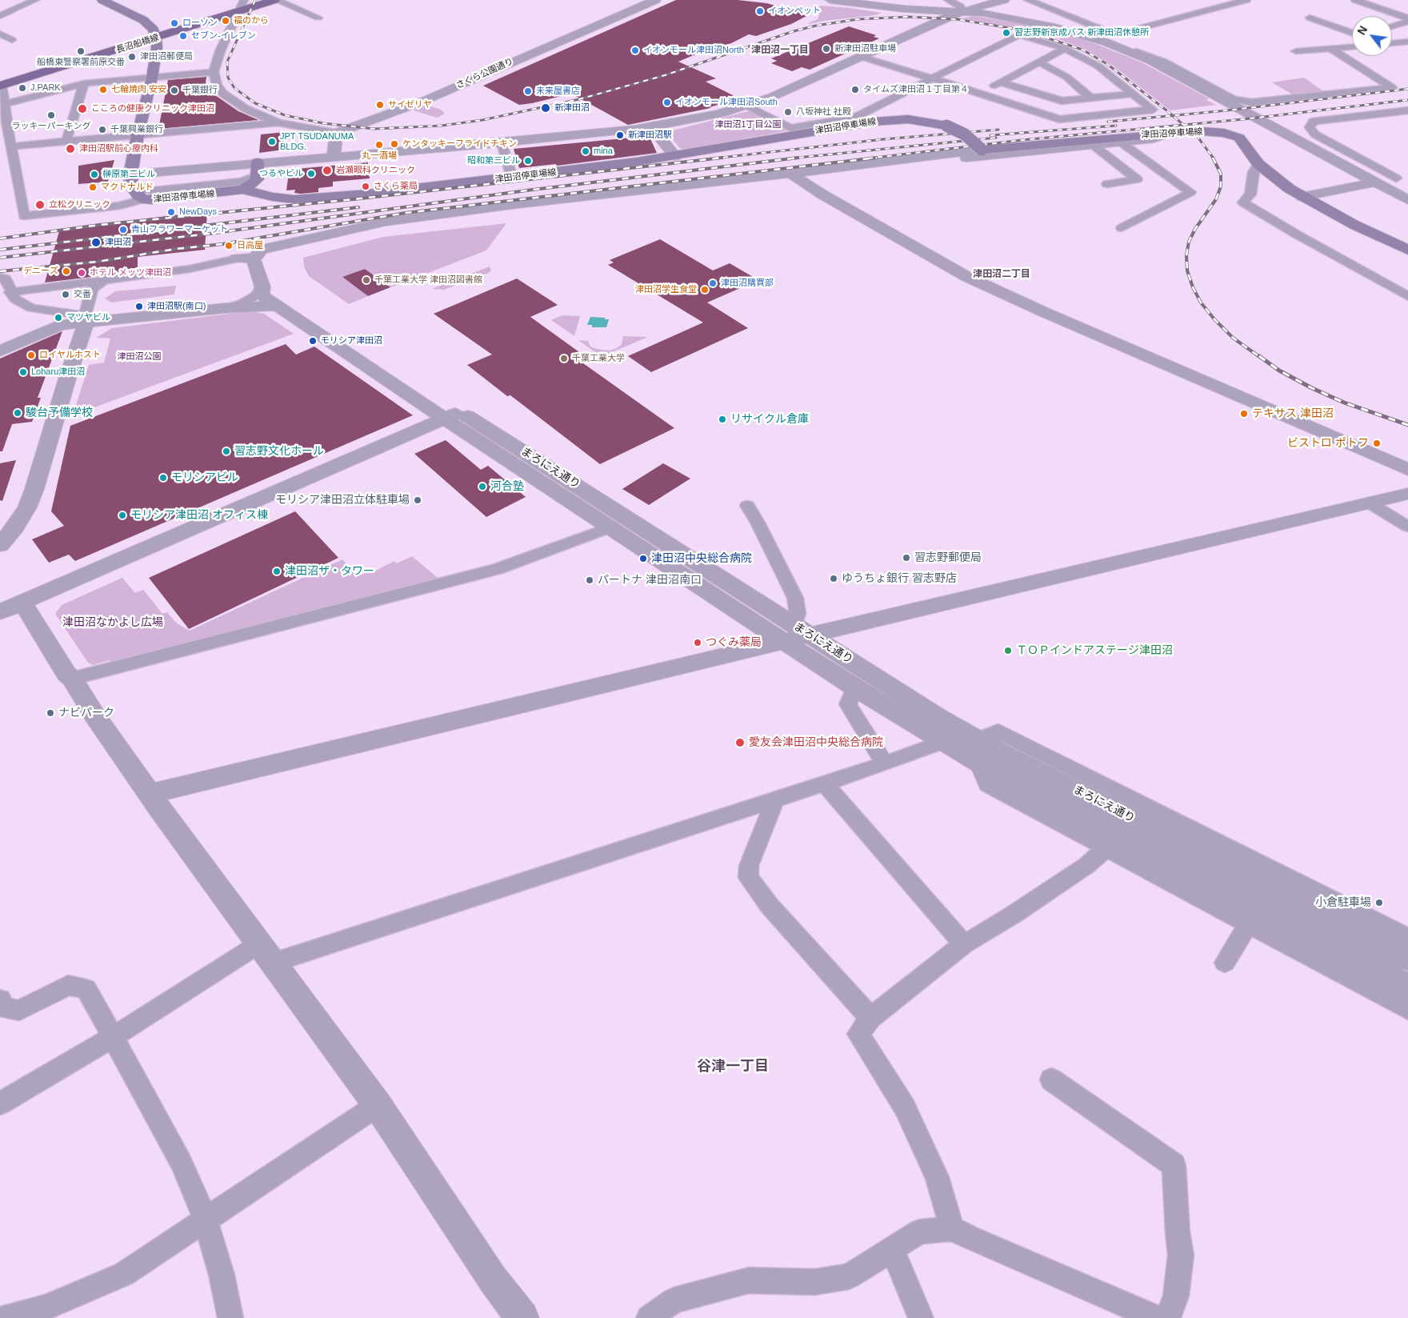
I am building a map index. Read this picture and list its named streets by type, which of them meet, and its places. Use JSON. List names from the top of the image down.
{
  "streets": {
    "main road": ["長沼船橋線", "津田沼停車場線"],
    "street": ["さくら公園通り", "まろにえ通り"]
  },
  "districts": ["津田沼一丁目", "津田沼二丁目", "谷津一丁目"],
  "parks": ["津田沼1丁目公園", "津田沼公園", "津田沼なかよし広場"],
  "places": [
    "イオンペット",
    "福のから",
    "ローソン",
    "習志野新京成バス 新津田沼休憩所",
    "セブン-イレブン",
    "新津田沼駐車場",
    "イオンモール津田沼North",
    "船橋東警察署前原交番",
    "津田沼郵便局",
    "J.PARK",
    "七輪焼肉 安安",
    "タイムズ津田沼１丁目第４",
    "千葉銀行",
    "未来屋書店",
    "イオンモール津田沼South",
    "サイゼリヤ",
    "新津田沼",
    "こころの健康クリニック津田沼",
    "八坂神社 社殿",
    "ラッキーパーキング",
    "千葉興業銀行",
    "新津田沼駅",
    "JPT TSUDANUMA BLDG.",
    "ケンタッキーフライドチキン",
    "丸一酒場",
    "津田沼駅前心療内科",
    "mina",
    "昭和第三ビル",
    "岩瀬眼科クリニック",
    "つるやビル",
    "榊原第二ビル",
    "さくら薬局",
    "マクドナルド",
    "立松クリニック",
    "NewDays",
    "青山フラワーマーケット",
    "津田沼",
    "日高屋",
    "デニーズ",
    "ホテル メッツ津田沼",
    "千葉工業大学 津田沼図書館",
    "津田沼購買部",
    "津田沼学生食堂",
    "交番",
    "津田沼駅(南口)",
    "マツヤビル",
    "モリシア津田沼",
    "ロイヤルホスト",
    "千葉工業大学",
    "Loharu津田沼",
    "駿台予備学校",
    "テキサス 津田沼",
    "リサイクル倉庫",
    "ビストロ ポトフ",
    "習志野文化ホール",
    "モリシアビル",
    "河合塾",
    "モリシア津田沼立体駐車場",
    "モリシア津田沼 オフィス棟",
    "習志野郵便局",
    "津田沼中央総合病院",
    "津田沼ザ・タワー",
    "ゆうちょ銀行 習志野店",
    "パートナ 津田沼南口",
    "つぐみ薬局",
    "ＴＯＰインドアステージ津田沼",
    "ナビパーク",
    "愛友会津田沼中央総合病院",
    "小倉駐車場"
  ],
  "north": "top left"
}
